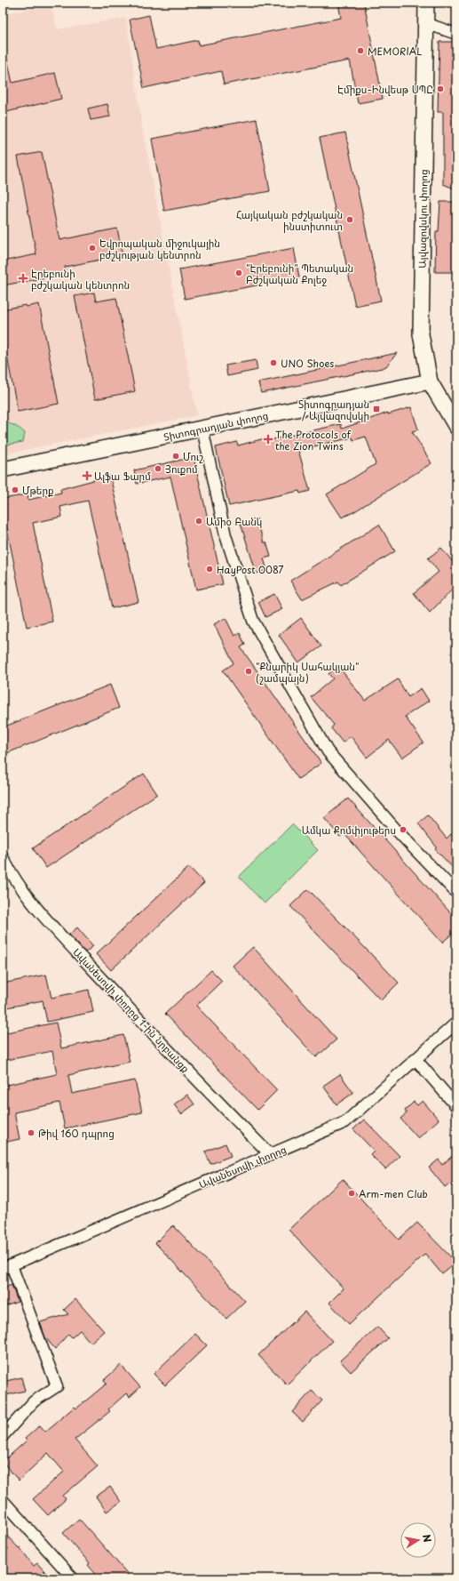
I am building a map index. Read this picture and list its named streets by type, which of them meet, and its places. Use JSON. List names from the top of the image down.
{
  "streets": {
    "street": [
      "Այվազովսկու փողոց",
      "Տիտոգրադյան փողոց",
      "Ավանեսովի փողոց 1-ին նրբանցք",
      "Ավանեսովի փողոց"
    ]
  },
  "crossings": [
    ["Այվազովսկու փողոց", "Տիտոգրադյան փողոց"],
    ["Ավանեսովի փողոց 1-ին նրբանցք", "Ավանեսովի փողոց"]
  ],
  "places": {
    "other": [
      "MEMORIAL",
      "Էմիքս-Ինվեսթ ՍՊԸ",
      "Հայկական բժշկական ինստիտուտ",
      "Եվրոպական միջուկային բժշկության կենտրոն",
      "\"Էրեբունի\" Պետական Բժշկական Քոլեջ",
      "UNO Shoes",
      "Մուշ",
      "Յուքոմ",
      "Մթերք",
      "Ամիօ Բանկ",
      "HayPost 0087",
      "\"Քնարիկ Սահակյան\" (շամպայն)",
      "Ամկա Քոմփյութերս",
      "Թիվ 160 դպրոց",
      "Arm-men Club"
    ],
    "health": ["Էրեբունի բժշկական կենտրոն", "The Protocols of the Zion Twins", "Ալֆա Ֆարմ"],
    "transit": ["Տիտոգրադյան / Այվազովսկի"]
  },
  "north": "right"
}
